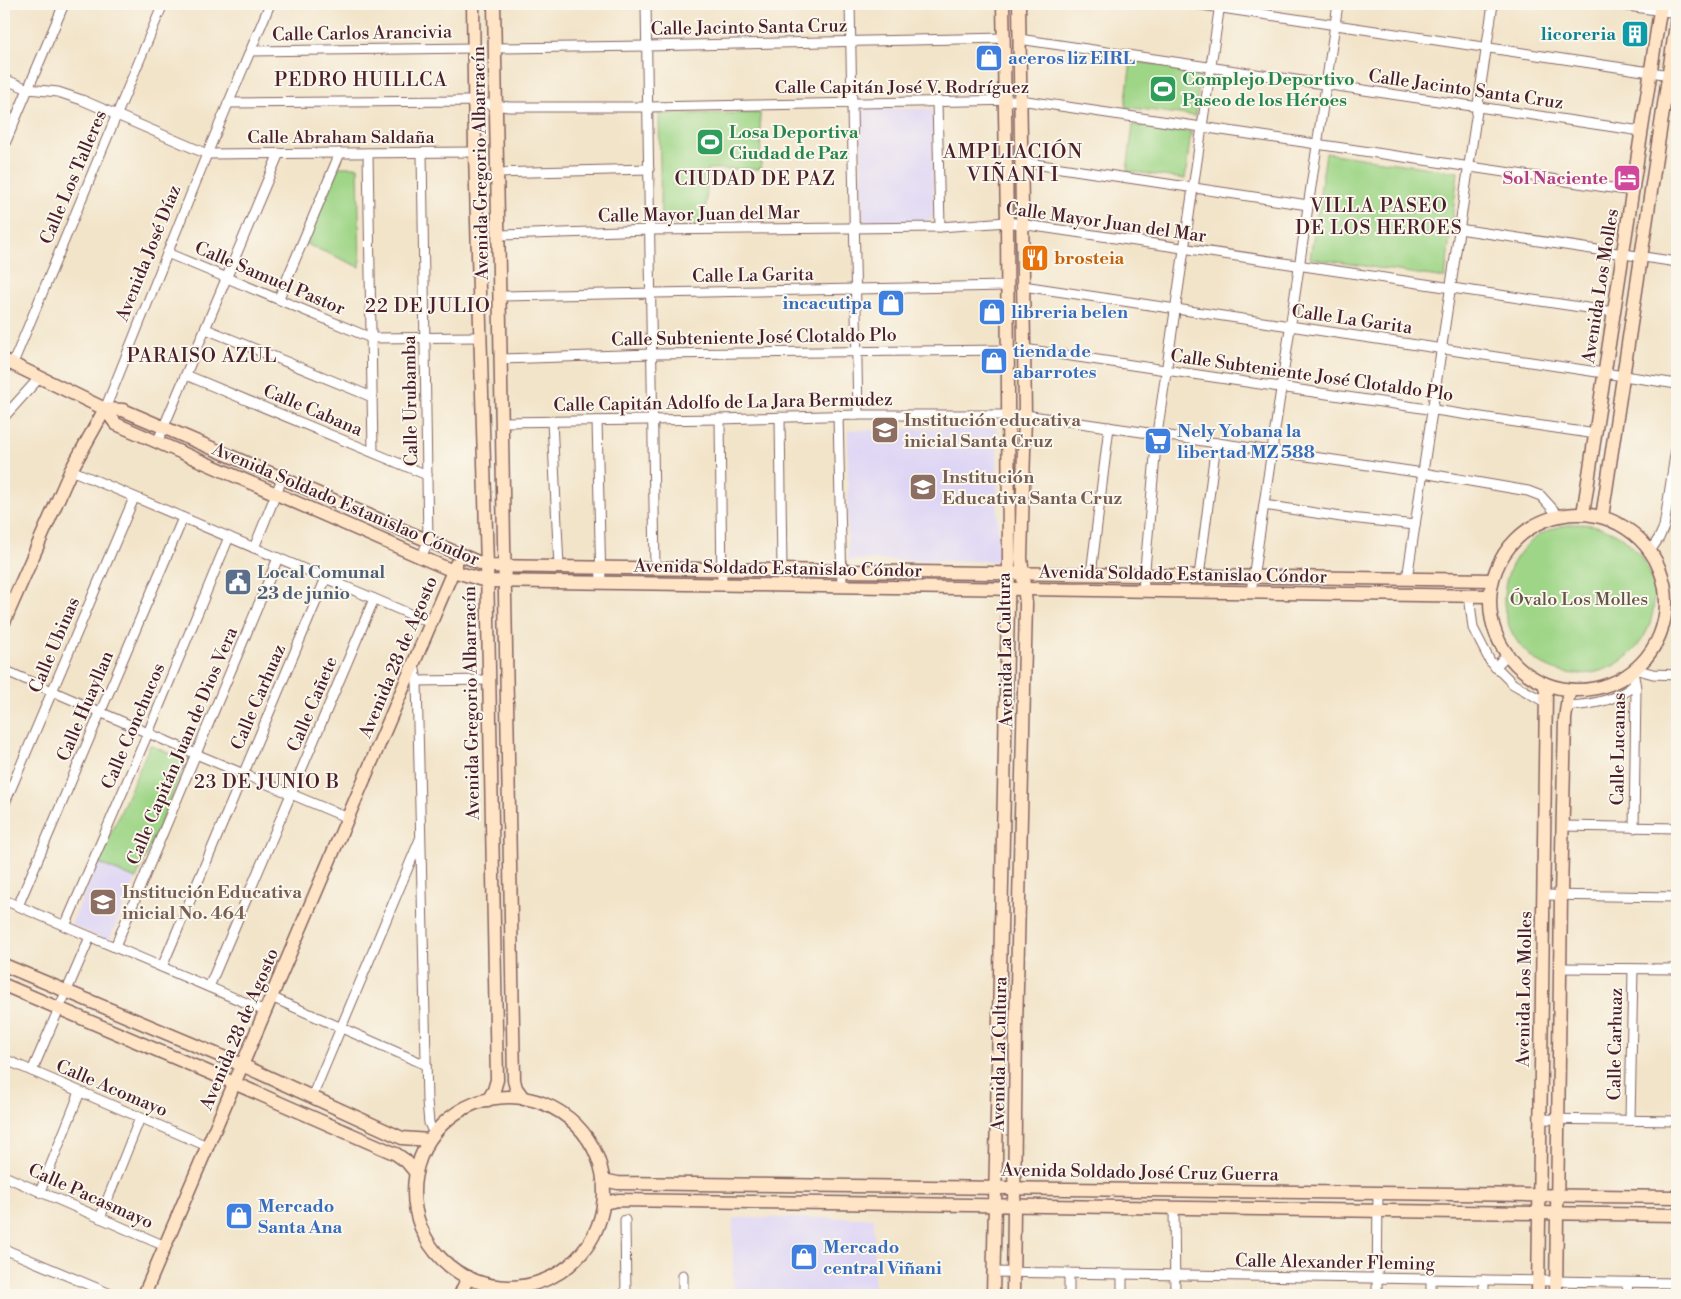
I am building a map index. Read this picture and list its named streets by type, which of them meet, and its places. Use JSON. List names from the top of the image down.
{
  "streets": {
    "street": [
      "Calle Jacinto Santa Cruz",
      "Calle Carlos Arancivia",
      "Calle Capitán José V. Rodríguez",
      "Calle Abraham Saldaña",
      "Avenida Gregorio Albarracín",
      "Calle Los Talleres",
      "Calle Mayor Juan del Mar",
      "Avenida José Díaz",
      "Calle La Garita",
      "Calle Samuel Pastor",
      "Avenida Los Molles",
      "Calle Subteniente José Clotaldo Plo",
      "Calle Urubamba",
      "Calle Capitán Adolfo de La Jara Bermudez",
      "Calle Cabana",
      "Avenida Soldado Estanislao Cóndor",
      "Calle Ubinas",
      "Avenida La Cultura",
      "Avenida 28 de Agosto",
      "Calle Carhuaz",
      "Calle Cañete",
      "Calle Huayllan",
      "Calle Conchucos",
      "Calle Capitán Juan de Dios Vera",
      "Calle Lucanas",
      "Calle Acomayo",
      "Avenida Soldado José Cruz Guerra",
      "Calle Pacasmayo",
      "Calle Alexander Fleming"
    ]
  },
  "crossings": [
    ["Calle Jacinto Santa Cruz", "Avenida Gregorio Albarracín"],
    ["Calle Jacinto Santa Cruz", "Avenida Los Molles"],
    ["Calle Jacinto Santa Cruz", "Avenida La Cultura"],
    ["Calle Carlos Arancivia", "Avenida Gregorio Albarracín"],
    ["Calle Carlos Arancivia", "Avenida José Díaz"],
    ["Calle Capitán José V. Rodríguez", "Avenida Gregorio Albarracín"],
    ["Calle Capitán José V. Rodríguez", "Avenida José Díaz"],
    ["Calle Capitán José V. Rodríguez", "Avenida Los Molles"],
    ["Calle Capitán José V. Rodríguez", "Avenida La Cultura"],
    ["Calle Abraham Saldaña", "Avenida Gregorio Albarracín"],
    ["Calle Abraham Saldaña", "Avenida José Díaz"],
    ["Calle Abraham Saldaña", "Calle Urubamba"],
    ["Avenida Gregorio Albarracín", "Calle Mayor Juan del Mar"],
    ["Avenida Gregorio Albarracín", "Calle La Garita"],
    ["Avenida Gregorio Albarracín", "Calle Samuel Pastor"],
    ["Avenida Gregorio Albarracín", "Calle Subteniente José Clotaldo Plo"],
    ["Avenida Gregorio Albarracín", "Calle Capitán Adolfo de La Jara Bermudez"],
    ["Avenida Gregorio Albarracín", "Avenida Soldado Estanislao Cóndor"],
    ["Calle Los Talleres", "Avenida Soldado Estanislao Cóndor"],
    ["Calle Mayor Juan del Mar", "Avenida Los Molles"],
    ["Calle Mayor Juan del Mar", "Avenida La Cultura"],
    ["Avenida José Díaz", "Calle Samuel Pastor"],
    ["Avenida José Díaz", "Avenida Soldado Estanislao Cóndor"],
    ["Calle La Garita", "Avenida Los Molles"],
    ["Calle La Garita", "Avenida La Cultura"],
    ["Calle Samuel Pastor", "Calle Urubamba"],
    ["Avenida Los Molles", "Calle Subteniente José Clotaldo Plo"],
    ["Avenida Los Molles", "Calle Capitán Adolfo de La Jara Bermudez"],
    ["Avenida Los Molles", "Avenida Soldado Estanislao Cóndor"],
    ["Avenida Los Molles", "Calle Lucanas"],
    ["Avenida Los Molles", "Avenida Soldado José Cruz Guerra"],
    ["Avenida Los Molles", "Calle Alexander Fleming"],
    ["Calle Subteniente José Clotaldo Plo", "Avenida La Cultura"],
    ["Calle Urubamba", "Calle Cabana"],
    ["Calle Urubamba", "Avenida Soldado Estanislao Cóndor"],
    ["Calle Capitán Adolfo de La Jara Bermudez", "Avenida Soldado Estanislao Cóndor"],
    ["Calle Capitán Adolfo de La Jara Bermudez", "Avenida La Cultura"],
    ["Calle Capitán Adolfo de La Jara Bermudez", "Calle Lucanas"],
    ["Avenida Soldado Estanislao Cóndor", "Avenida La Cultura"],
    ["Avenida Soldado Estanislao Cóndor", "Avenida 28 de Agosto"],
    ["Avenida Soldado Estanislao Cóndor", "Calle Lucanas"],
    ["Avenida La Cultura", "Avenida Soldado José Cruz Guerra"],
    ["Avenida La Cultura", "Calle Alexander Fleming"],
    ["Avenida 28 de Agosto", "Calle Acomayo"],
    ["Avenida 28 de Agosto", "Calle Pacasmayo"]
  ],
  "districts": [
    "PEDRO HUILLCA",
    "AMPLIACIÓN VIÑANI I",
    "CIUDAD DE PAZ",
    "VILLA PASEO DE LOS HEROES",
    "22 DE JULIO",
    "PARAISO AZUL",
    "23 DE JUNIO B"
  ],
  "parks": ["Óvalo Los Molles"],
  "places": {
    "building": ["licoreria"],
    "shop": [
      "aceros liz EIRL",
      "incacutipa",
      "libreria belen",
      "tienda de abarrotes",
      "Mercado Santa Ana",
      "Mercado central Viñani"
    ],
    "sports": ["Complejo Deportivo Paseo de los Héroes", "Losa Deportiva Ciudad de Paz"],
    "hotel": ["Sol Naciente"],
    "restaurant": ["brosteia"],
    "school or university": ["Institución educativa inicial Santa Cruz", "Institución Educativa Santa Cruz", "Institución Educativa inicial No. 464"],
    "supermarket": ["Nely Yobana la libertad MZ 588"],
    "public building": ["Local Comunal 23 de junio"]
  }
}
